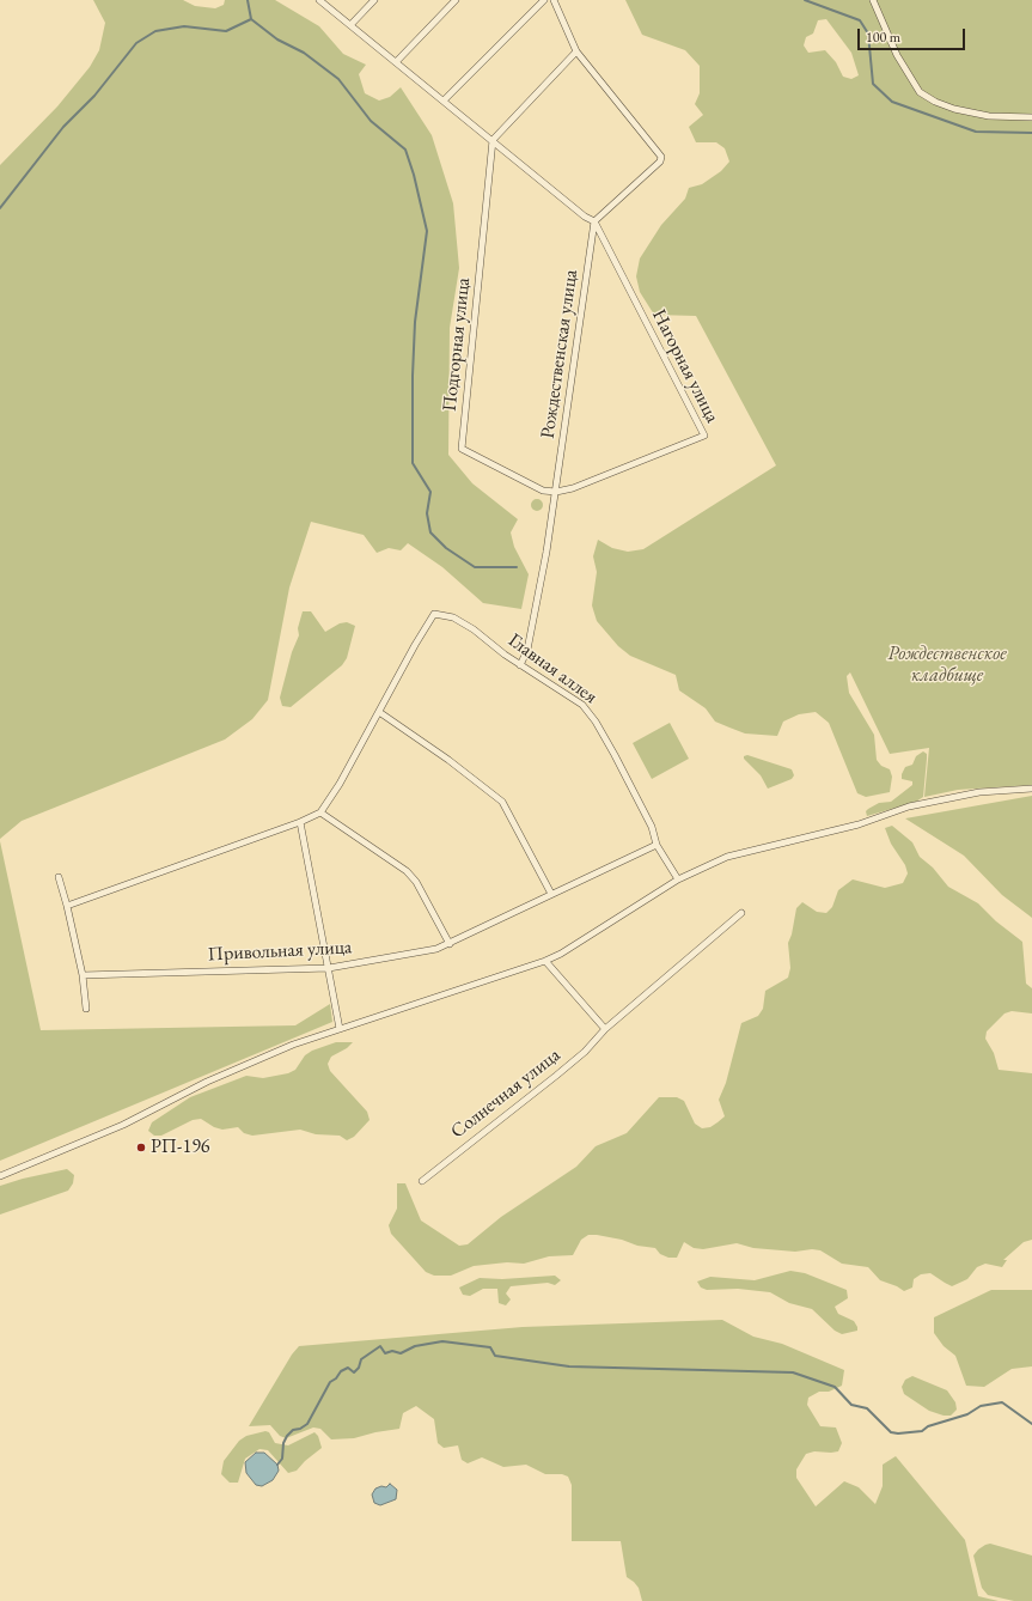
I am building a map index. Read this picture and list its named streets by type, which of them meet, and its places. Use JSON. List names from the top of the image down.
{
  "streets": {
    "street": [
      "Подгорная улица",
      "Рождественская улица",
      "Нагорная улица",
      "Главная аллея",
      "Привольная улица",
      "Солнечная улица"
    ]
  },
  "crossings": [
    ["Подгорная улица", "Рождественская улица"],
    ["Подгорная улица", "Нагорная улица"],
    ["Рождественская улица", "Нагорная улица"],
    ["Рождественская улица", "Главная аллея"],
    ["Главная аллея", "Привольная улица"]
  ],
  "parks": ["Рождественское кладбище"],
  "places": ["РП-196"],
  "scale_bar": "100 m"
}
